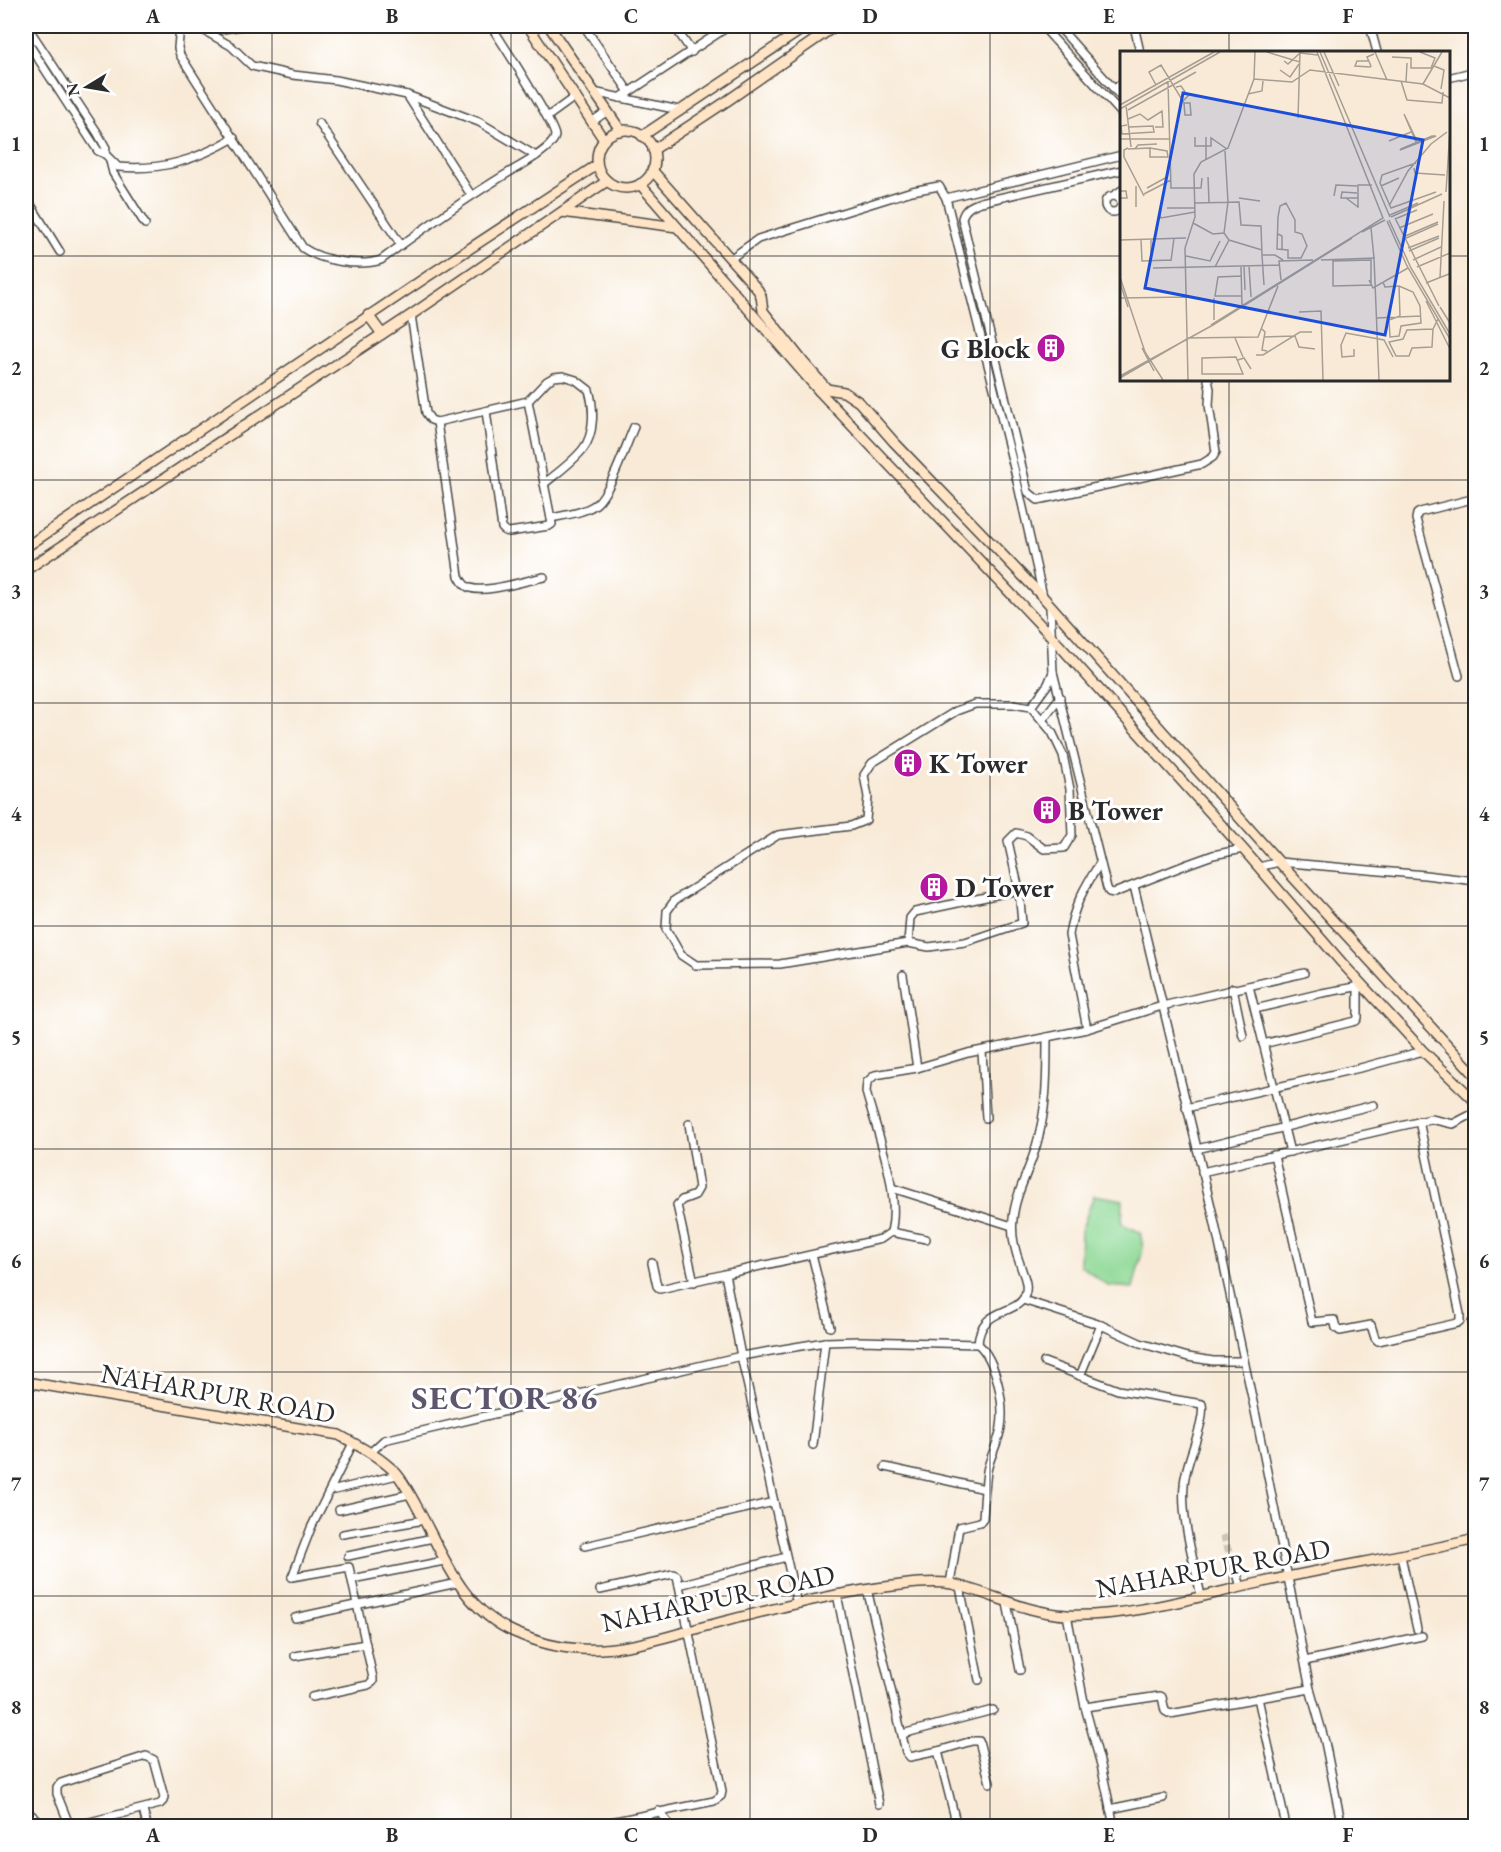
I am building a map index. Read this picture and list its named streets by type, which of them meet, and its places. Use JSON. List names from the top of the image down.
{
  "streets": {
    "street": ["NAHARPUR ROAD"]
  },
  "districts": ["SECTOR 86"],
  "places": {
    "building": [
      "G Block",
      "K Tower",
      "B Tower",
      "D Tower"
    ]
  },
  "north": "left",
  "grid": {
    "columns": [
      "A",
      "B",
      "C",
      "D",
      "E",
      "F"
    ],
    "rows": [
      "1",
      "2",
      "3",
      "4",
      "5",
      "6",
      "7",
      "8"
    ]
  }
}
